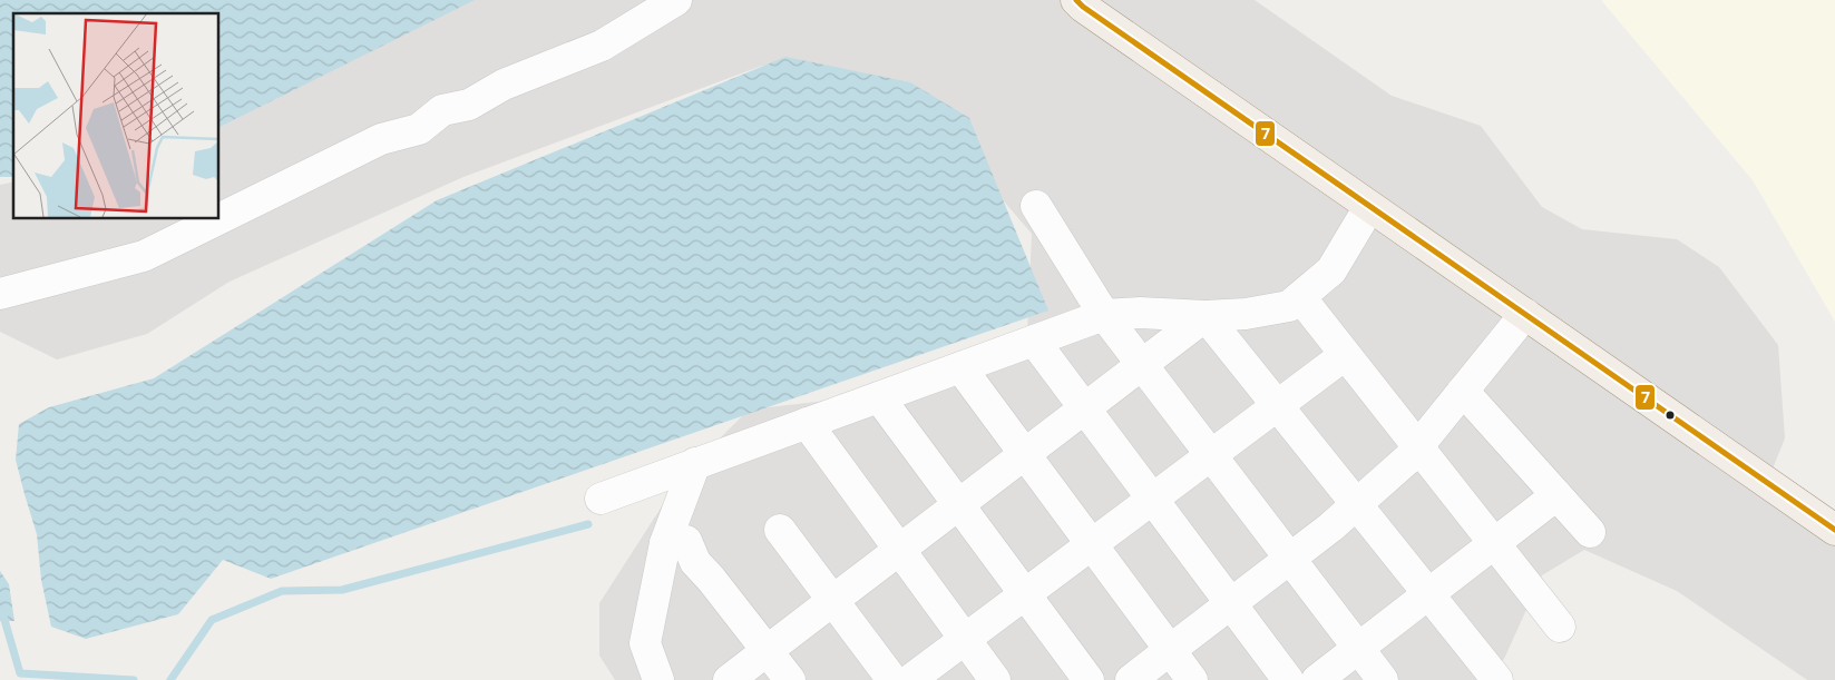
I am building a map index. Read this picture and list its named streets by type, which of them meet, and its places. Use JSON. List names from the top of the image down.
{
  "lines": ["transit line 7"]
}
